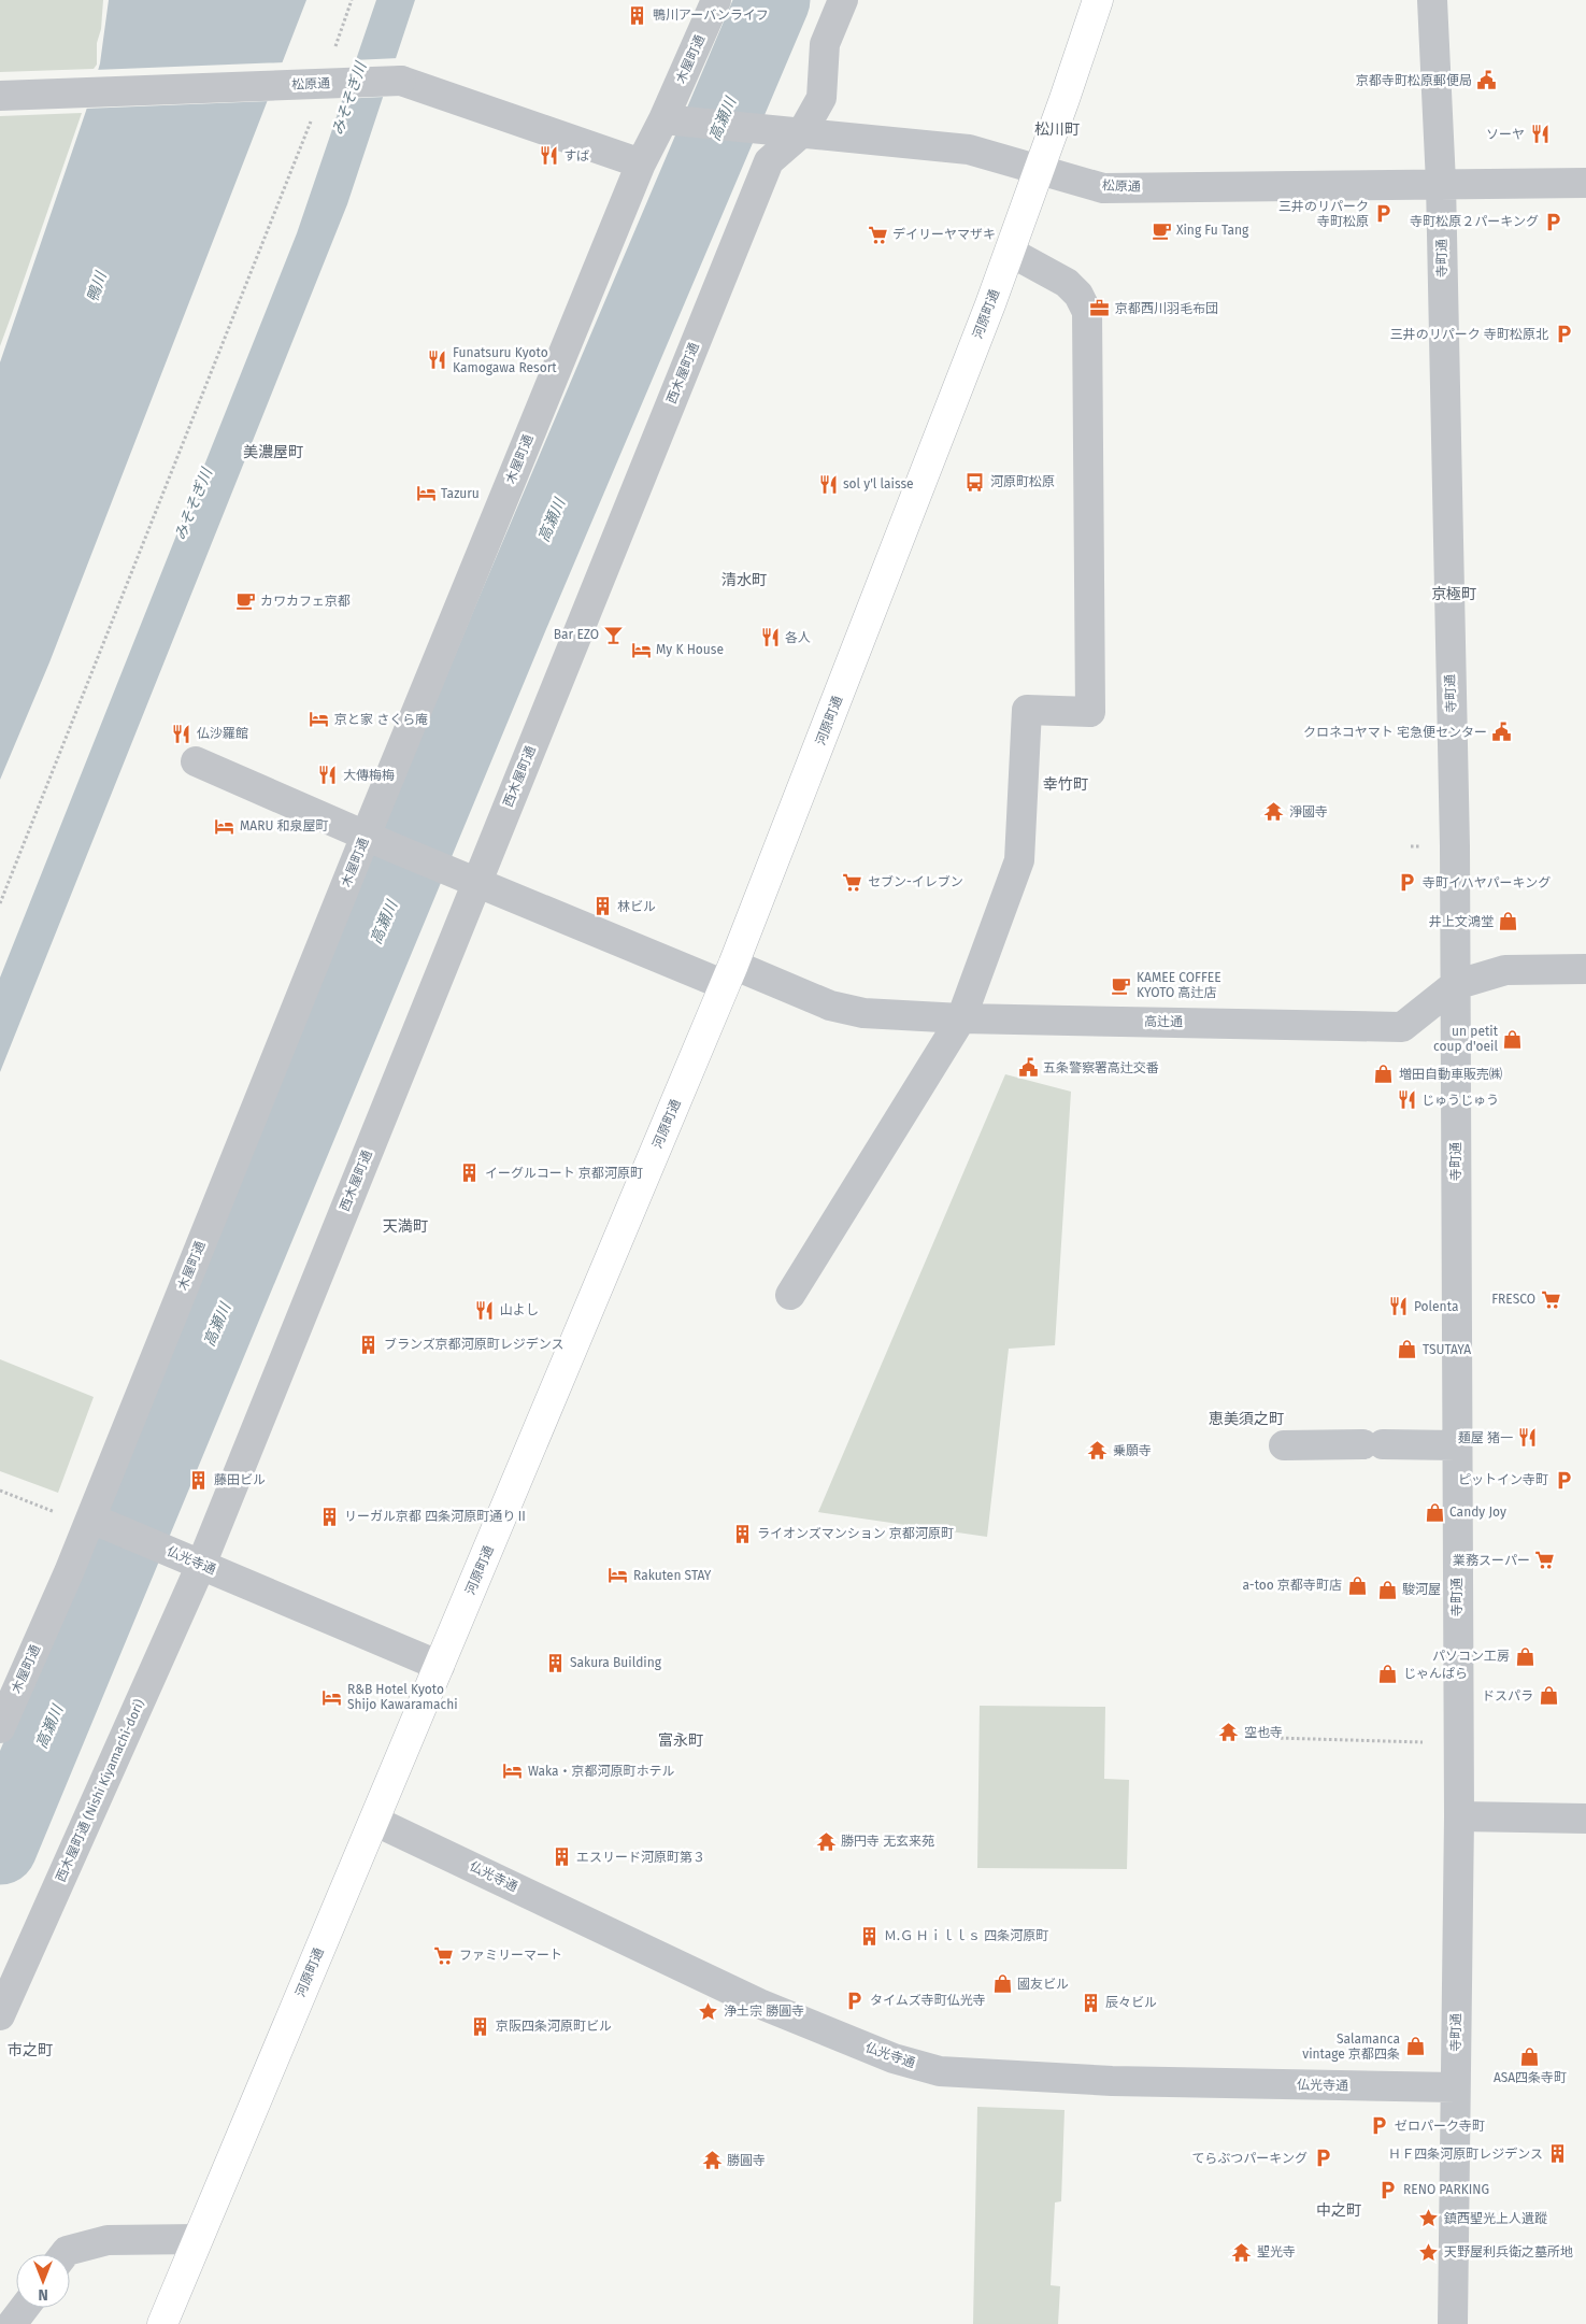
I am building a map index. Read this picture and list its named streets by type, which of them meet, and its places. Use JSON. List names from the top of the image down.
{
  "streets": {
    "main road": ["河原町通"],
    "street": [
      "木屋町通",
      "松原通",
      "寺町通",
      "西木屋町通",
      "高辻通",
      "仏光寺通",
      "西木屋町通 (Nishi Kiyamachi-dori)"
    ]
  },
  "crossings": [
    ["木屋町通", "松原通"],
    ["木屋町通", "高辻通"],
    ["木屋町通", "仏光寺通"],
    ["松原通", "寺町通"],
    ["松原通", "河原町通"],
    ["松原通", "西木屋町通"],
    ["寺町通", "高辻通"],
    ["寺町通", "仏光寺通"],
    ["河原町通", "高辻通"],
    ["河原町通", "仏光寺通"],
    ["西木屋町通", "高辻通"],
    ["西木屋町通", "仏光寺通"],
    ["西木屋町通", "西木屋町通 (Nishi Kiyamachi-dori)"],
    ["仏光寺通", "西木屋町通 (Nishi Kiyamachi-dori)"]
  ],
  "districts": [
    "松川町",
    "美濃屋町",
    "清水町",
    "京極町",
    "幸竹町",
    "天満町",
    "恵美須之町",
    "富永町",
    "市之町",
    "中之町"
  ],
  "water": ["みそそぎ川", "高瀬川", "鴨川"],
  "places": {
    "building": [
      "鴨川アーバンライフ",
      "林ビル",
      "イーグルコート 京都河原町",
      "ブランズ京都河原町レジデンス",
      "藤田ビル",
      "リーガル京都 四条河原町通りⅡ",
      "ライオンズマンション 京都河原町",
      "Sakura Building",
      "エスリード河原町第３",
      "Ｍ.Ｇ Ｈｉｌｌｓ 四条河原町",
      "辰々ビル",
      "京阪四条河原町ビル",
      "ＨＦ四条河原町レジデンス"
    ],
    "public building": ["京都寺町松原郵便局", "クロネコヤマト 宅急便センター", "五条警察署高辻交番"],
    "restaurant": [
      "ソーヤ",
      "すば",
      "Funatsuru Kyoto Kamogawa Resort",
      "sol y'l laisse",
      "各人",
      "仏沙羅館",
      "大傳梅梅",
      "じゅうじゅう",
      "Polenta",
      "山よし",
      "麺屋 猪一"
    ],
    "parking": [
      "三井のリパーク 寺町松原",
      "寺町松原２パーキング",
      "三井のリパーク 寺町松原北",
      "寺町イハヤパーキング",
      "ピットイン寺町",
      "タイムズ寺町仏光寺",
      "ゼロパーク寺町",
      "てらぶつパーキング",
      "RENO PARKING"
    ],
    "cafe": ["Xing Fu Tang", "カワカフェ京都", "KAMEE COFFEE KYOTO 高辻店"],
    "supermarket": [
      "デイリーヤマザキ",
      "セブン-イレブン",
      "FRESCO",
      "業務スーパー",
      "ファミリーマート"
    ],
    "office": ["京都西川羽毛布団"],
    "bus stop": ["河原町松原"],
    "hotel": [
      "Tazuru",
      "My K House",
      "京と家 さくら庵",
      "MARU 和泉屋町",
      "Rakuten STAY",
      "R&B Hotel Kyoto Shijo Kawaramachi",
      "Waka・京都河原町ホテル"
    ],
    "bar": ["Bar EZO"],
    "temple": [
      "淨國寺",
      "乗願寺",
      "空也寺",
      "勝円寺 无玄来苑",
      "勝圓寺",
      "聖光寺"
    ],
    "shop": [
      "井上文鴻堂",
      "un petit coup d'oeil",
      "増田自動車販売㈱",
      "TSUTAYA",
      "Candy Joy",
      "a-too 京都寺町店",
      "駿河屋",
      "パソコン工房",
      "じゃんぱら",
      "ドスパラ",
      "國友ビル",
      "Salamanca vintage 京都四条",
      "ASA四条寺町"
    ],
    "place": ["浄土宗 勝圓寺", "鎮西聖光上人遺蹤", "天野屋利兵衛之墓所地"]
  },
  "north": "bottom"
}
